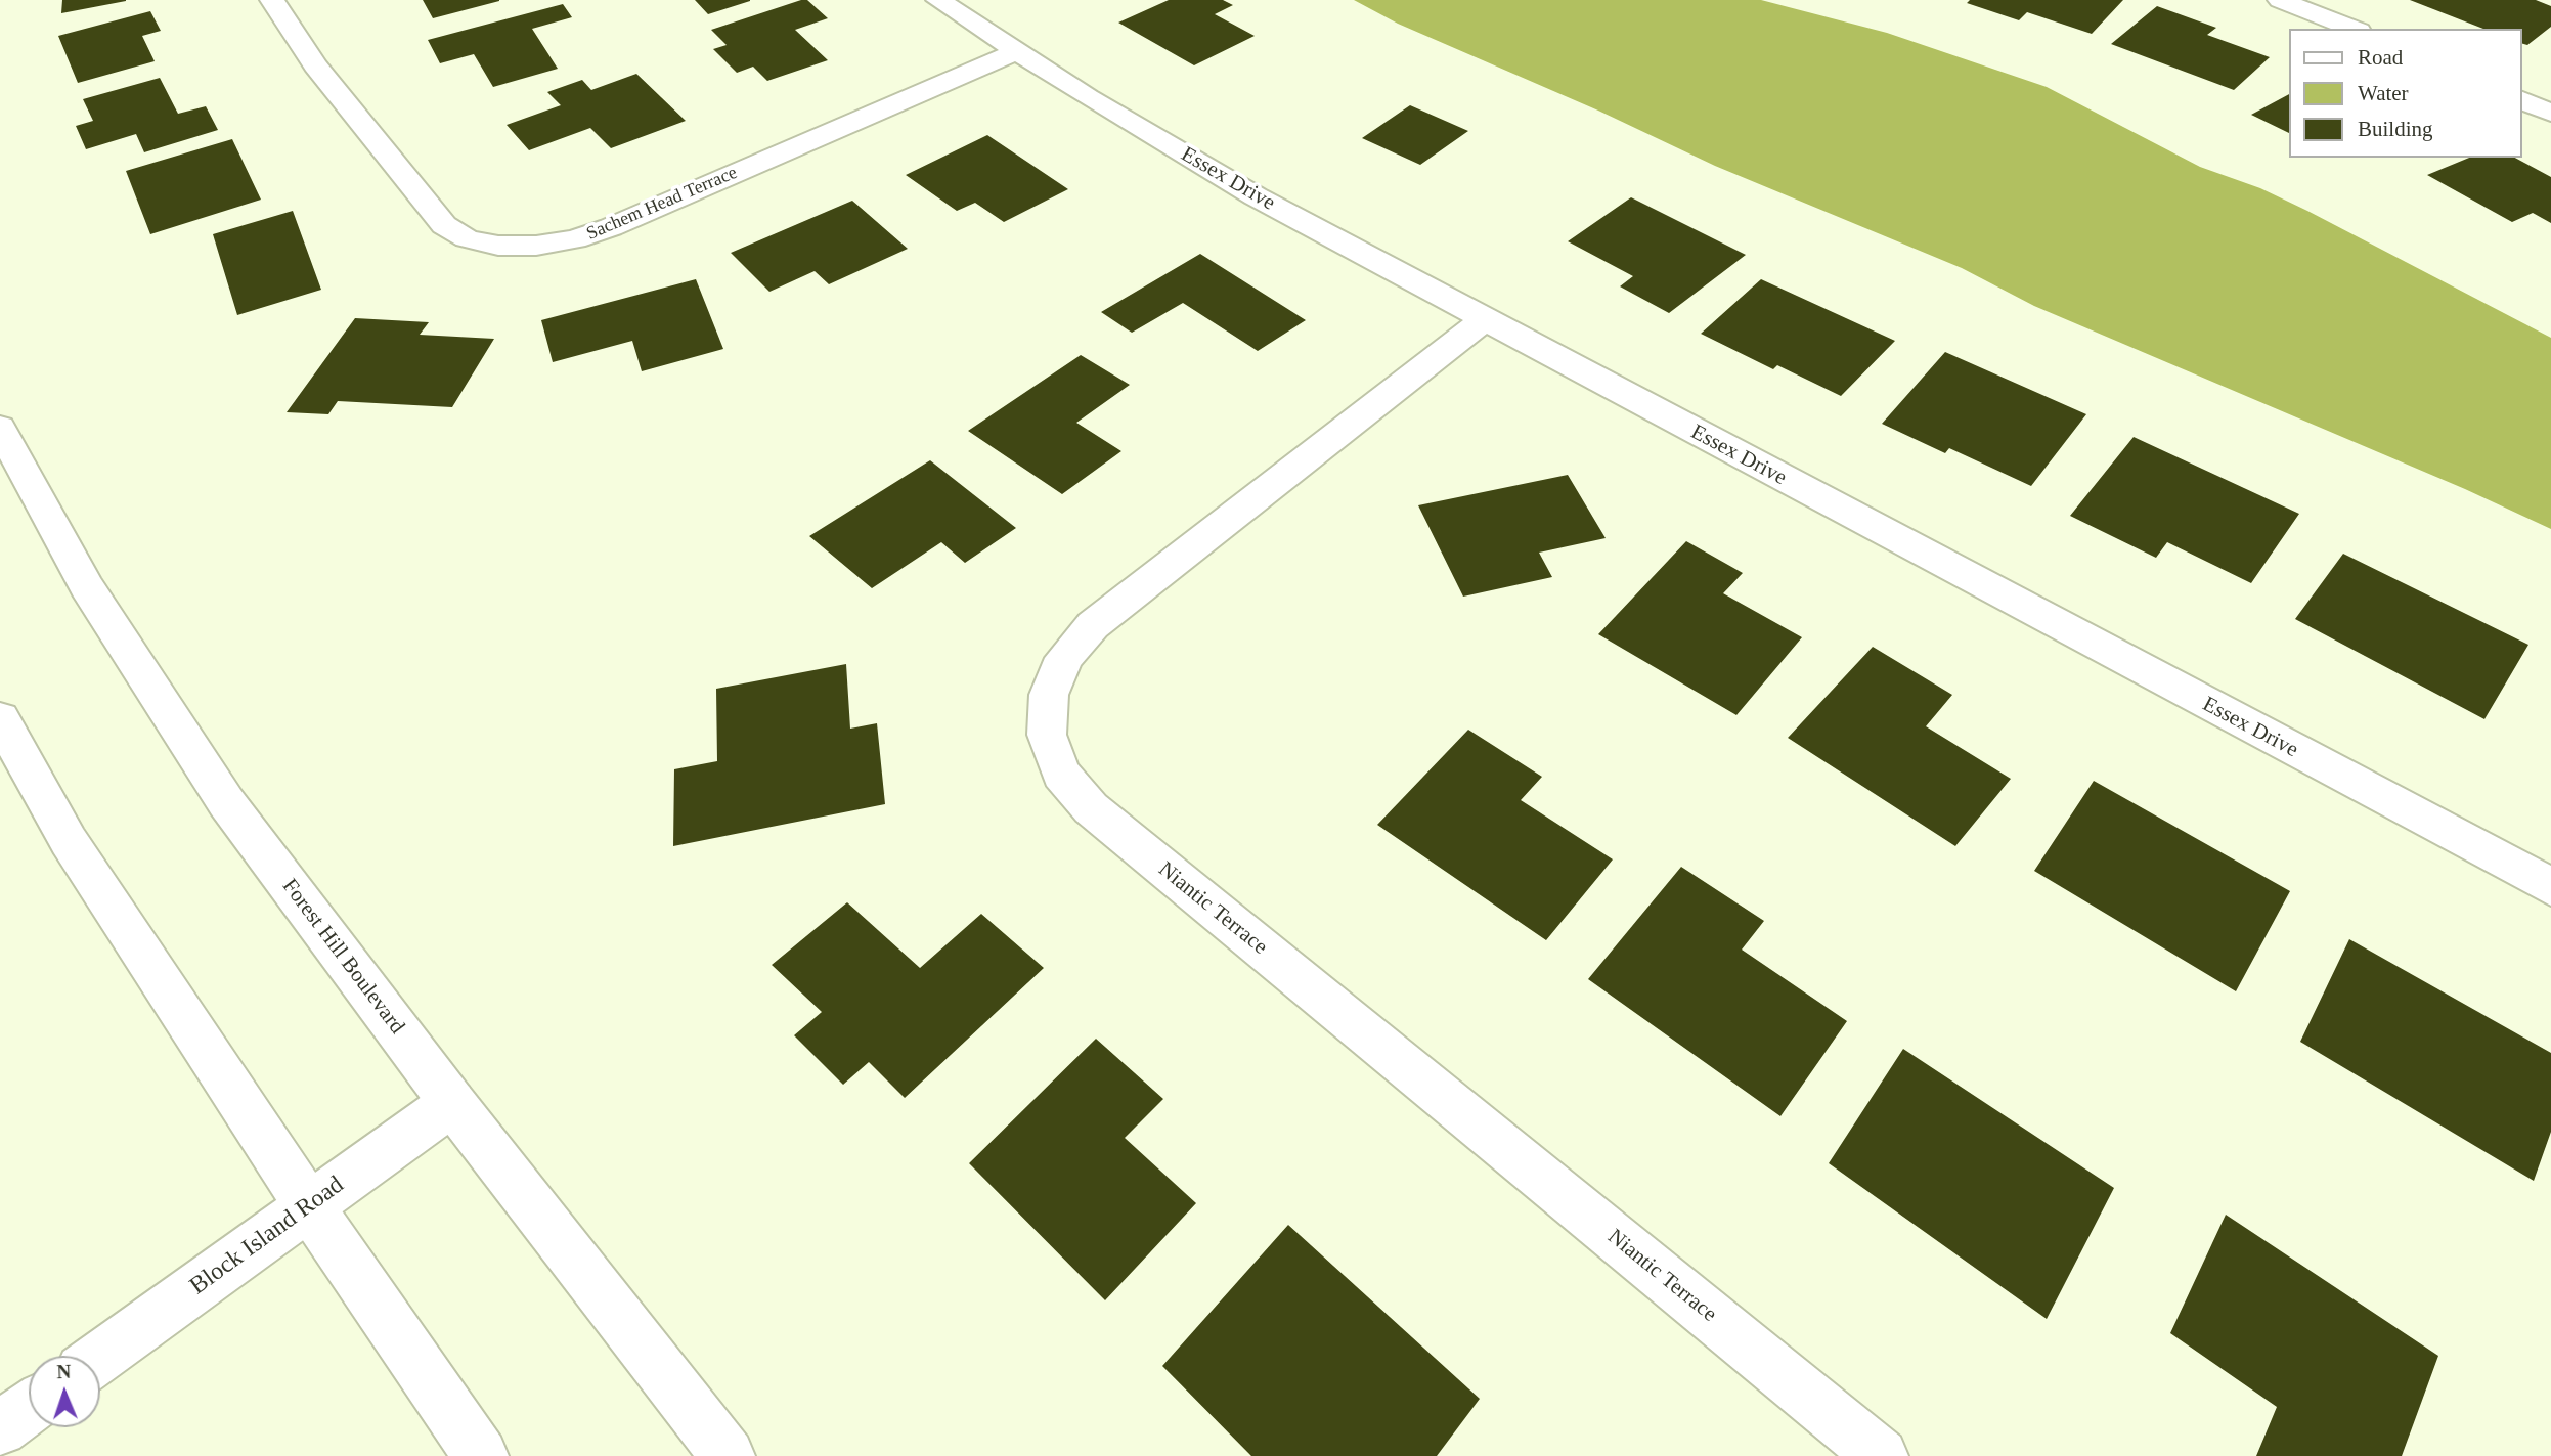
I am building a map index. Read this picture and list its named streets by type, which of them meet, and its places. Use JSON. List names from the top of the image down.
{
  "streets": {
    "street": [
      "Essex Drive",
      "Sachem Head Terrace",
      "Niantic Terrace",
      "Forest Hill Boulevard",
      "Block Island Road"
    ]
  },
  "crossings": [
    ["Essex Drive", "Sachem Head Terrace"],
    ["Essex Drive", "Niantic Terrace"],
    ["Forest Hill Boulevard", "Block Island Road"]
  ],
  "legend": ["Road", "Water", "Building"],
  "north": "top"
}
